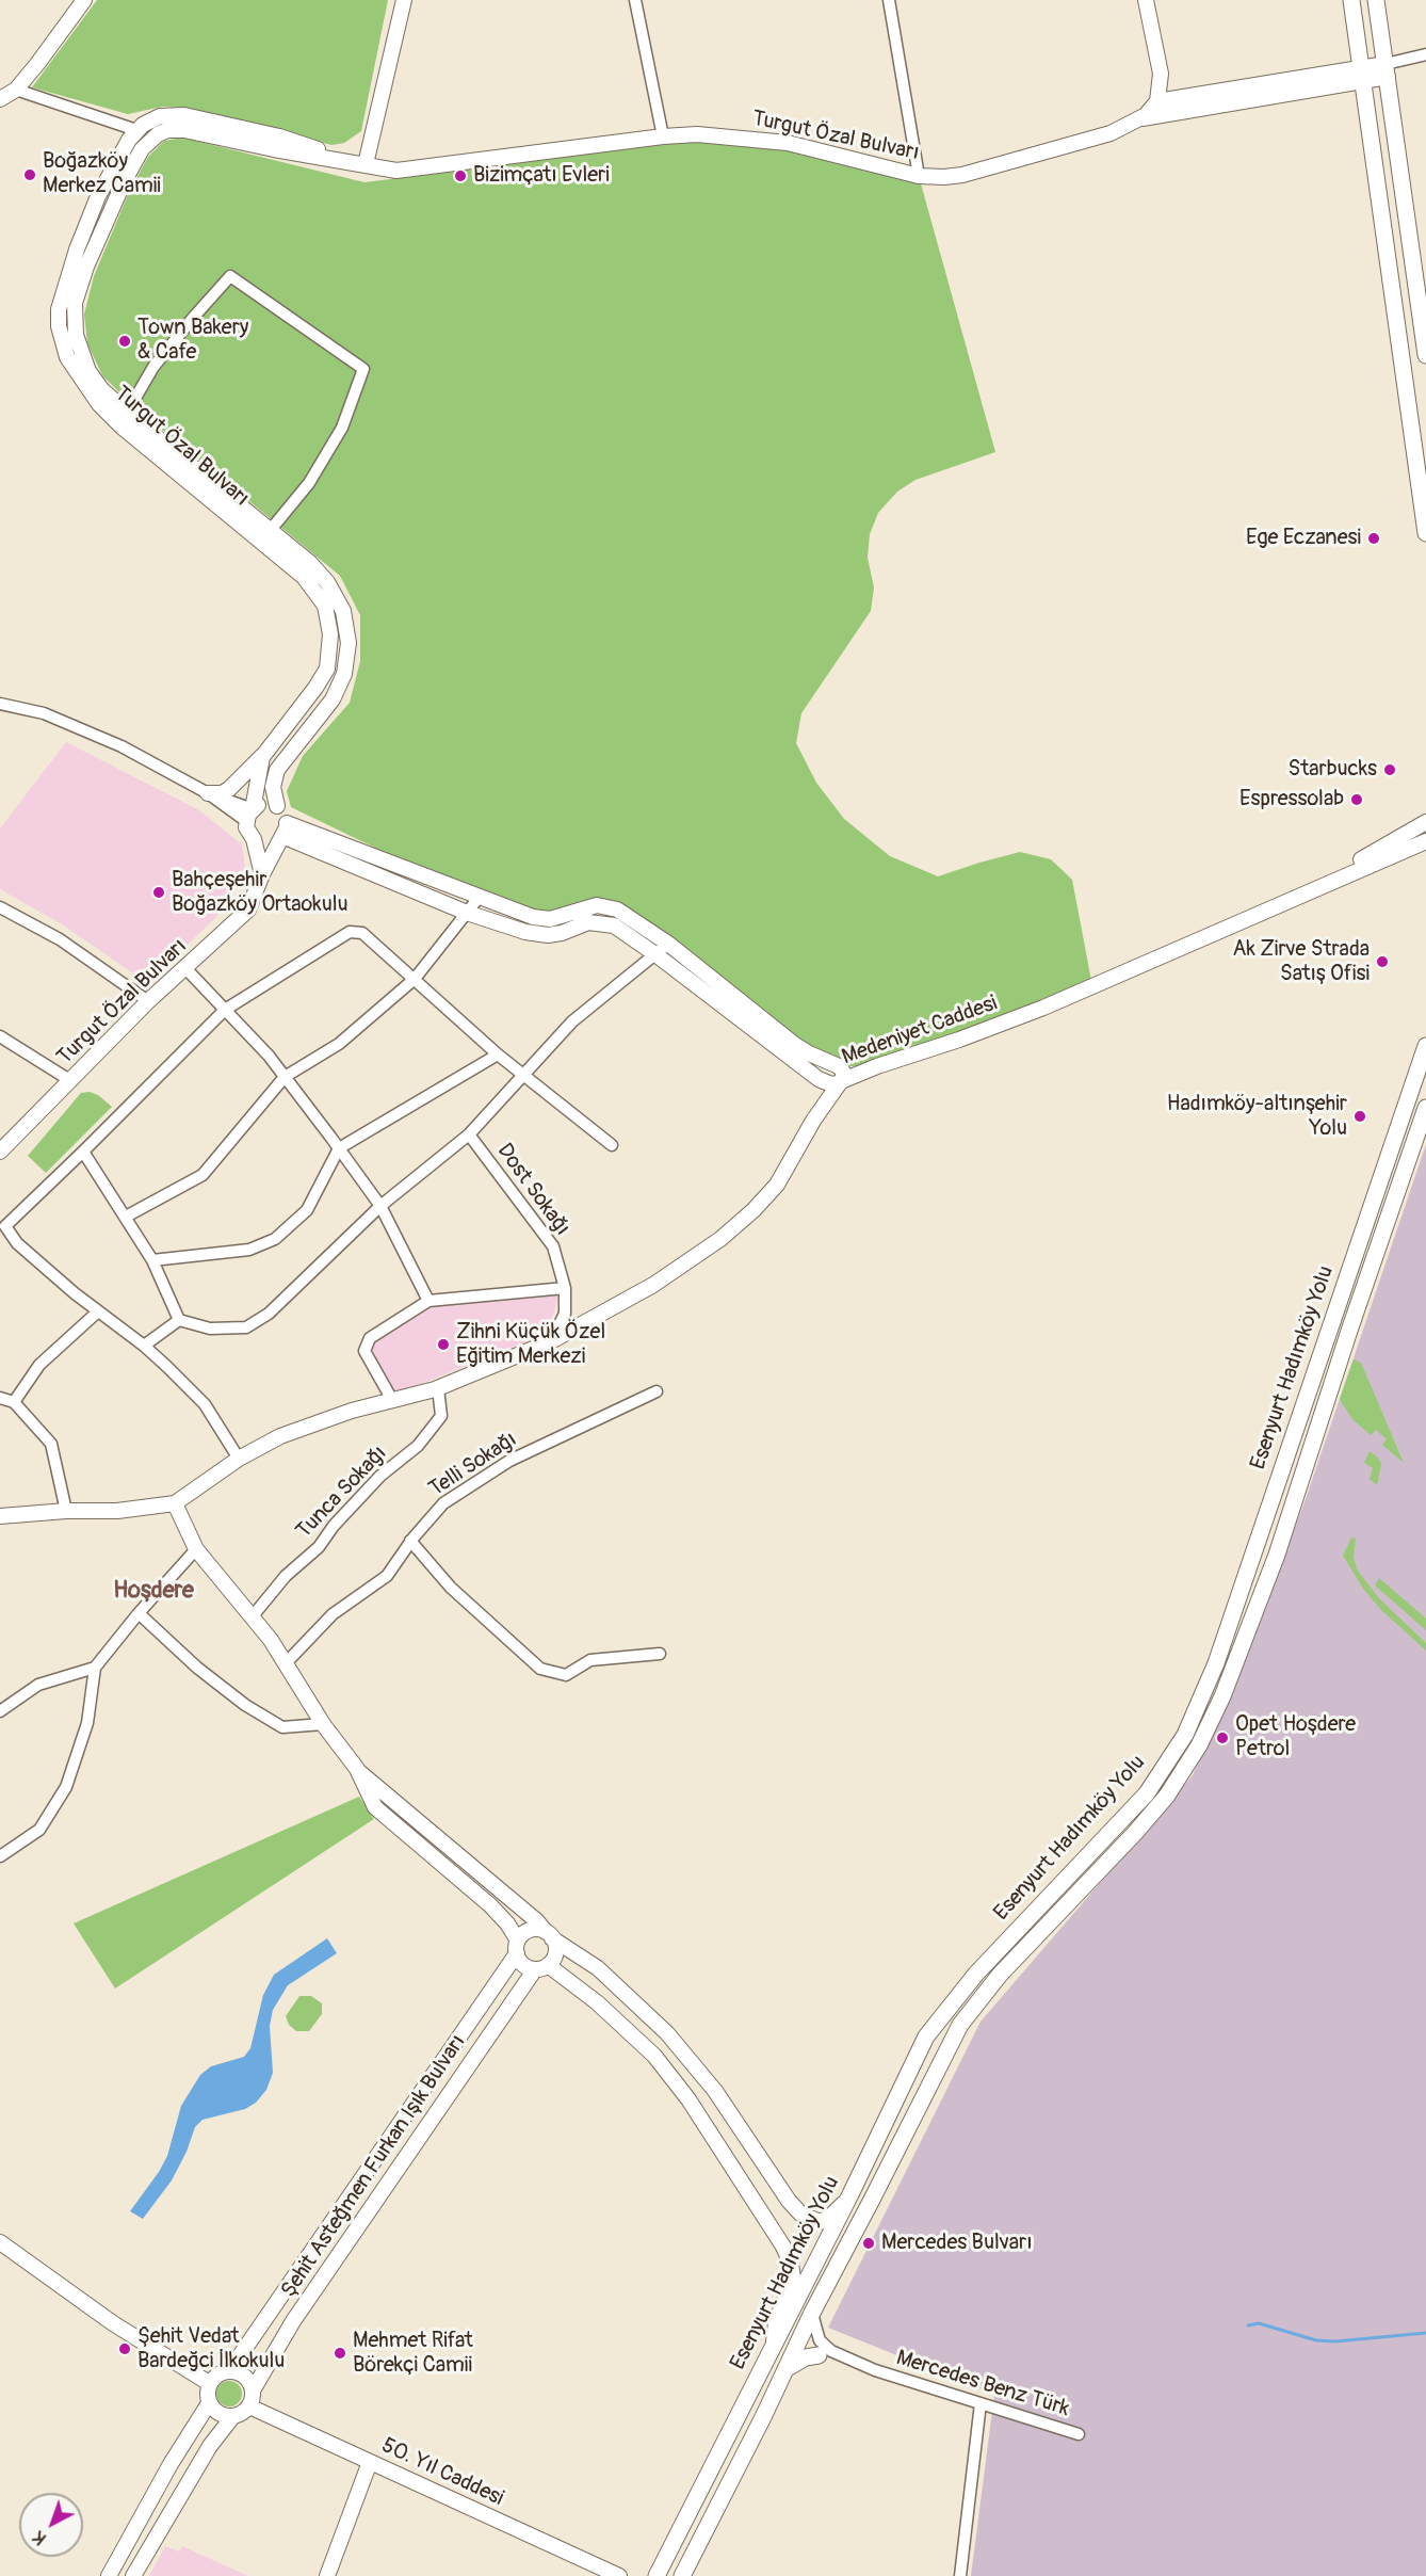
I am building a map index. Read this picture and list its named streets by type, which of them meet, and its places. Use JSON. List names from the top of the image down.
{
  "streets": {
    "main road": ["Esenyurt Hadımköy Yolu"],
    "street": [
      "Turgut Özal Bulvarı",
      "Medeniyet Caddesi",
      "Dost Sokağı",
      "Telli Sokağı",
      "Tunca Sokağı",
      "Şehit Asteğmen Furkan Işık Bulvarı",
      "Mercedes Benz Türk",
      "50. Yıl Caddesi"
    ]
  },
  "crossings": [
    ["Medeniyet Caddesi", "Dost Sokağı"],
    ["Medeniyet Caddesi", "Tunca Sokağı"],
    ["Esenyurt Hadımköy Yolu", "Mercedes Benz Türk"],
    ["Şehit Asteğmen Furkan Işık Bulvarı", "50. Yıl Caddesi"]
  ],
  "districts": ["Hoşdere"],
  "places": [
    "Boğazköy Merkez Camii",
    "Bizimçatı Evleri",
    "Town Bakery & Cafe",
    "Ege Eczanesi",
    "Starbucks",
    "Espressolab",
    "Bahçeşehir Boğazköy Ortaokulu",
    "Ak Zirve Strada Satış Ofisi",
    "Hadımköy-altınşehir Yolu",
    "Zihni Küçük Özel Eğitim Merkezi",
    "Opet Hoşdere Petrol",
    "Mercedes Bulvarı",
    "Şehit Vedat Bardeğci İlkokulu",
    "Mehmet Rifat Börekçi Camii"
  ],
  "north": "bottom left"
}
